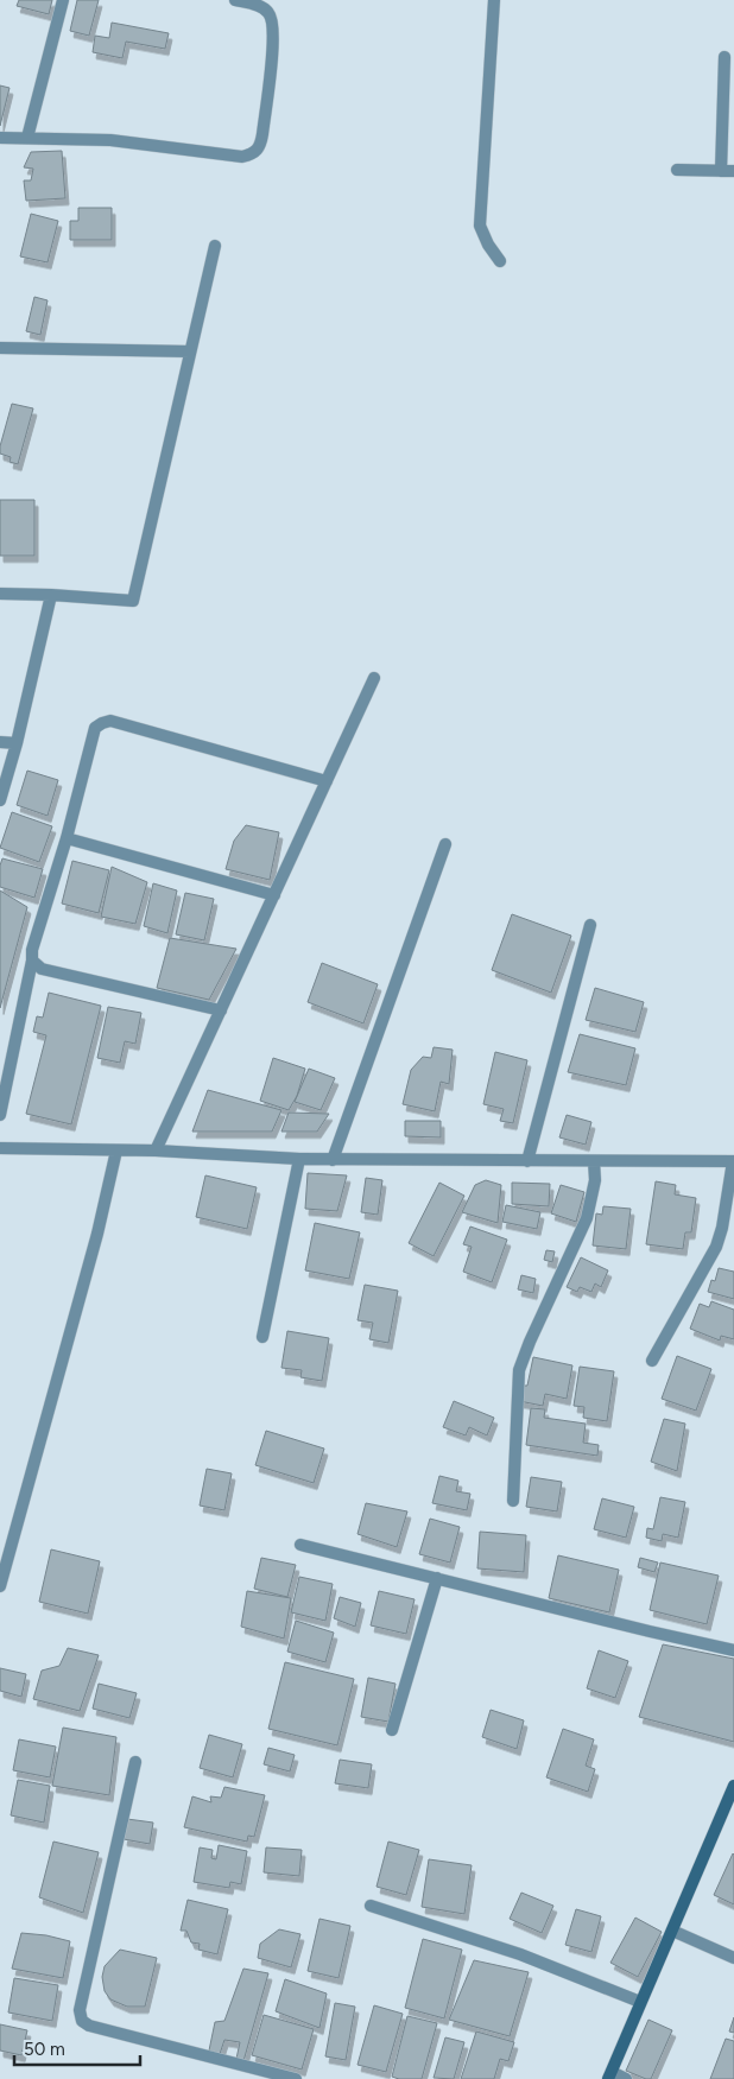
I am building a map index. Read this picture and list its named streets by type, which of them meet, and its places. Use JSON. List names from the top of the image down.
{
  "scale_bar": "50 m"
}
